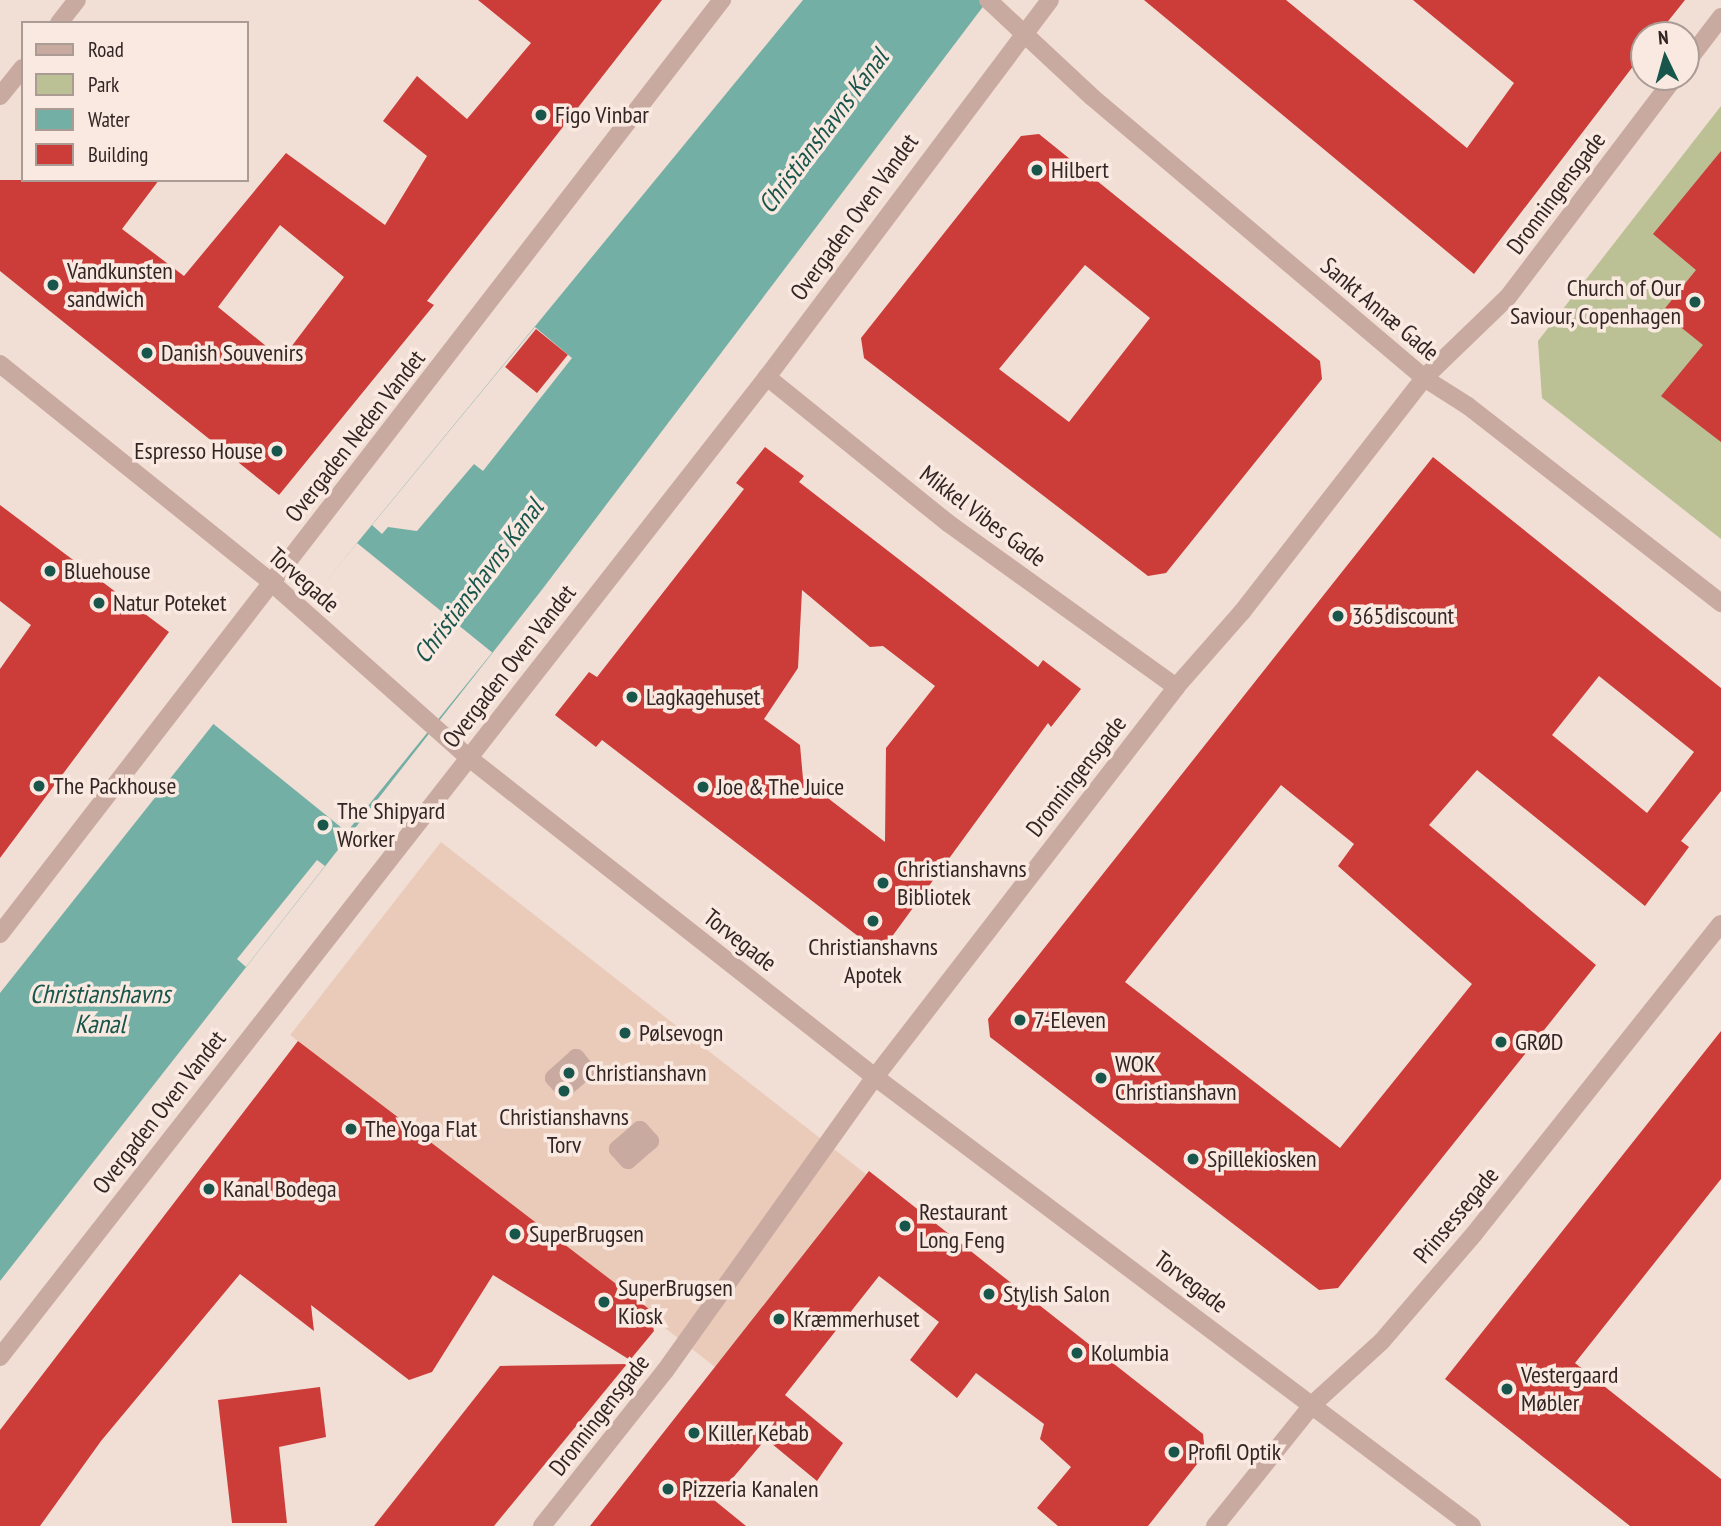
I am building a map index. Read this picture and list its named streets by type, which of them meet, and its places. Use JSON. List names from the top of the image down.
{
  "streets": {
    "street": [
      "Dronningensgade",
      "Overgaden Oven Vandet",
      "Sankt Annæ Gade",
      "Overgaden Neden Vandet",
      "Mikkel Vibes Gade",
      "Torvegade",
      "Prinsessegade"
    ]
  },
  "crossings": [
    ["Dronningensgade", "Sankt Annæ Gade"],
    ["Dronningensgade", "Mikkel Vibes Gade"],
    ["Dronningensgade", "Torvegade"],
    ["Overgaden Oven Vandet", "Sankt Annæ Gade"],
    ["Overgaden Oven Vandet", "Mikkel Vibes Gade"],
    ["Overgaden Oven Vandet", "Torvegade"],
    ["Overgaden Neden Vandet", "Torvegade"],
    ["Torvegade", "Prinsessegade"]
  ],
  "water": ["Christianshavns Kanal"],
  "places": [
    "Figo Vinbar",
    "Hilbert",
    "Vandkunsten sandwich",
    "Church of Our Saviour, Copenhagen",
    "Danish Souvenirs",
    "Espresso House",
    "Bluehouse",
    "Natur Poteket",
    "365discount",
    "Lagkagehuset",
    "The Packhouse",
    "Joe & The Juice",
    "The Shipyard Worker",
    "Christianshavns Bibliotek",
    "Christianshavns Apotek",
    "7-Eleven",
    "Pølsevogn",
    "GRØD",
    "Christianshavn",
    "WOK Christianshavn",
    "Christianshavns Torv",
    "The Yoga Flat",
    "Spillekiosken",
    "Kanal Bodega",
    "Restaurant Long Feng",
    "SuperBrugsen",
    "Stylish Salon",
    "SuperBrugsen Kiosk",
    "Kræmmerhuset",
    "Kolumbia",
    "Vestergaard Møbler",
    "Killer Kebab",
    "Profil Optik",
    "Pizzeria Kanalen"
  ],
  "legend": [
    "Road",
    "Park",
    "Water",
    "Building"
  ],
  "north": "top"
}
